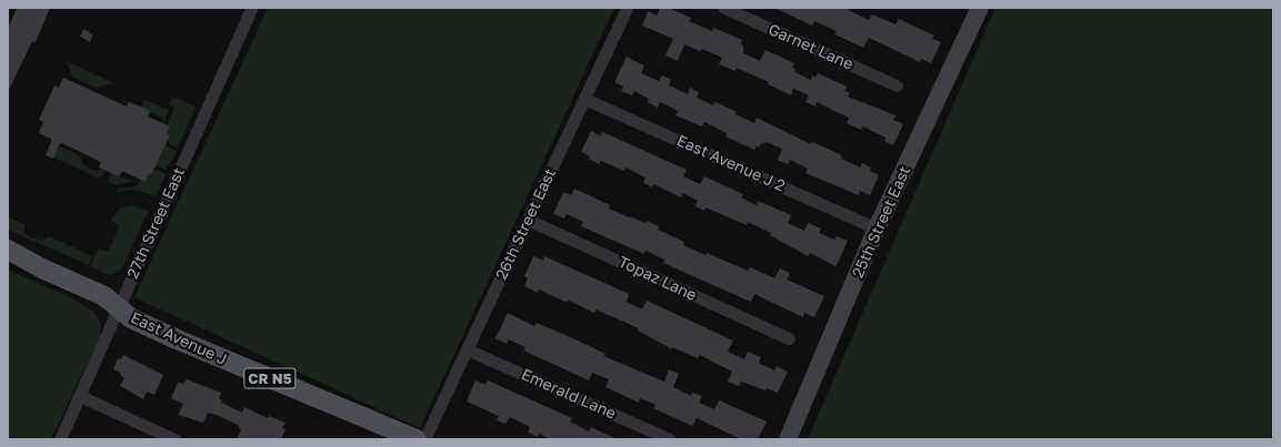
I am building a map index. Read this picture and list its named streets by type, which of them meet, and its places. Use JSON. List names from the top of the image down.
{
  "streets": {
    "main road": ["East Avenue J", "CR N5"],
    "street": [
      "Garnet Lane",
      "East Avenue J 2",
      "25th Street East",
      "27th Street East",
      "26th Street East",
      "Topaz Lane",
      "Emerald Lane"
    ]
  },
  "crossings": [
    ["East Avenue J 2", "25th Street East"],
    ["East Avenue J 2", "26th Street East"],
    ["27th Street East", "East Avenue J"],
    ["26th Street East", "Topaz Lane"],
    ["26th Street East", "Emerald Lane"]
  ]
}
